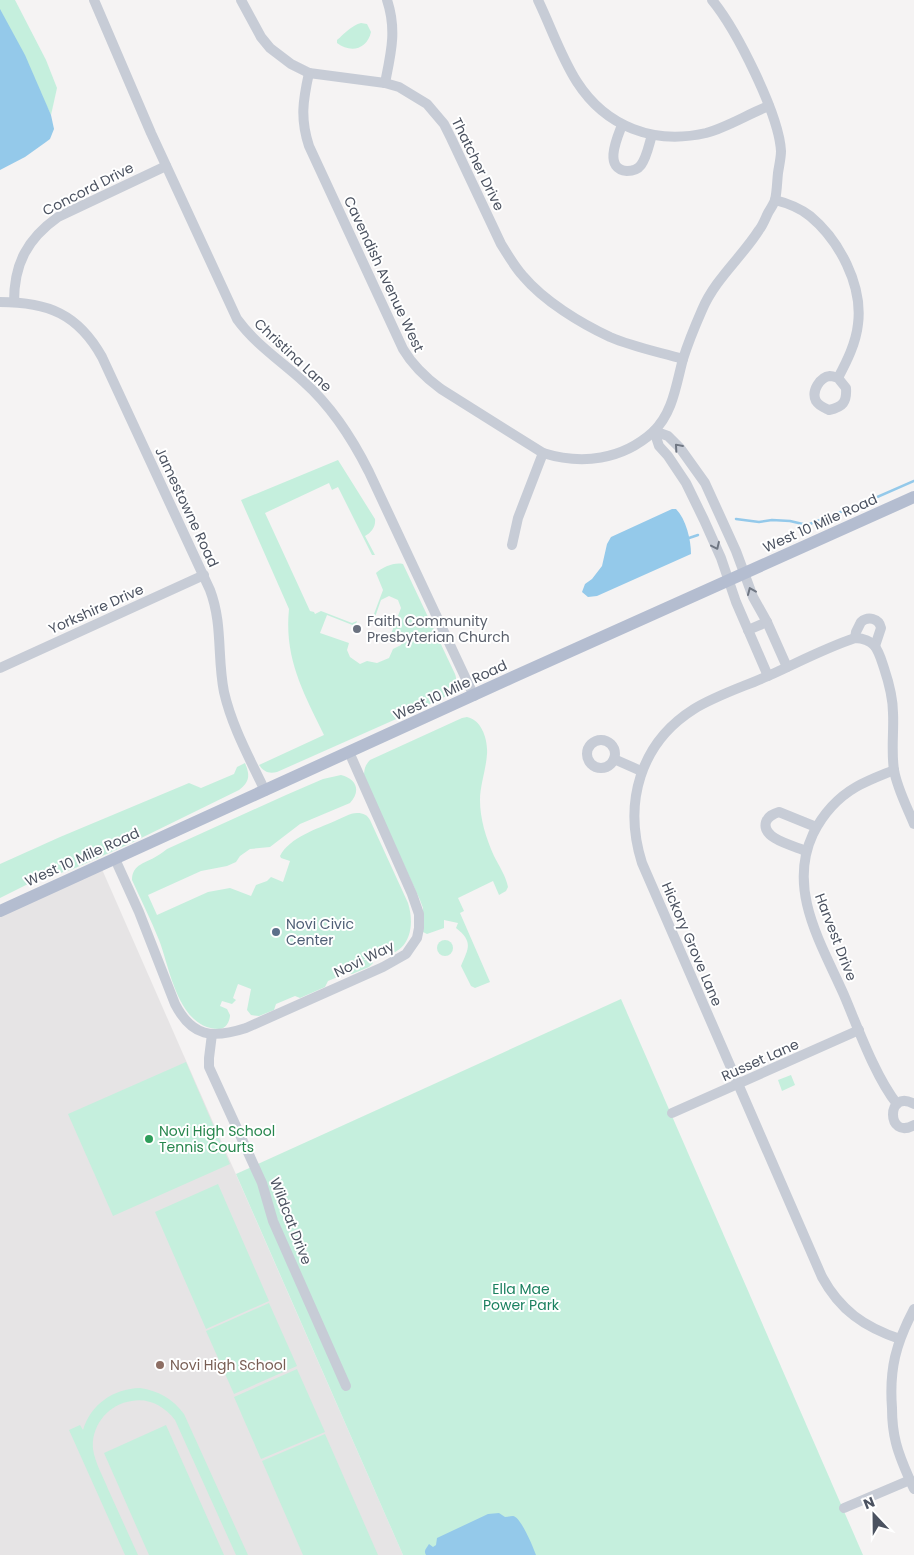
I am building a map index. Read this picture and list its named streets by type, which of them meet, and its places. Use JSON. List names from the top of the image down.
{
  "streets": {
    "main road": ["West 10 Mile Road"],
    "street": [
      "Thatcher Drive",
      "Concord Drive",
      "Cavendish Avenue West",
      "Christina Lane",
      "Jamestowne Road",
      "Yorkshire Drive",
      "Harvest Drive",
      "Hickory Grove Lane",
      "Novi Way",
      "Russet Lane",
      "Wildcat Drive"
    ]
  },
  "crossings": [
    ["Thatcher Drive", "Cavendish Avenue West"],
    ["Concord Drive", "Christina Lane"],
    ["Concord Drive", "Jamestowne Road"],
    ["Christina Lane", "West 10 Mile Road"],
    ["Jamestowne Road", "West 10 Mile Road"],
    ["Jamestowne Road", "Yorkshire Drive"],
    ["West 10 Mile Road", "Novi Way"],
    ["Harvest Drive", "Russet Lane"],
    ["Hickory Grove Lane", "Russet Lane"],
    ["Novi Way", "Wildcat Drive"]
  ],
  "parks": ["Ella Mae Power Park"],
  "places": [
    "Faith Community Presbyterian Church",
    "Novi Civic Center",
    "Novi High School Tennis Courts",
    "Novi High School"
  ],
  "north": "top"
}
